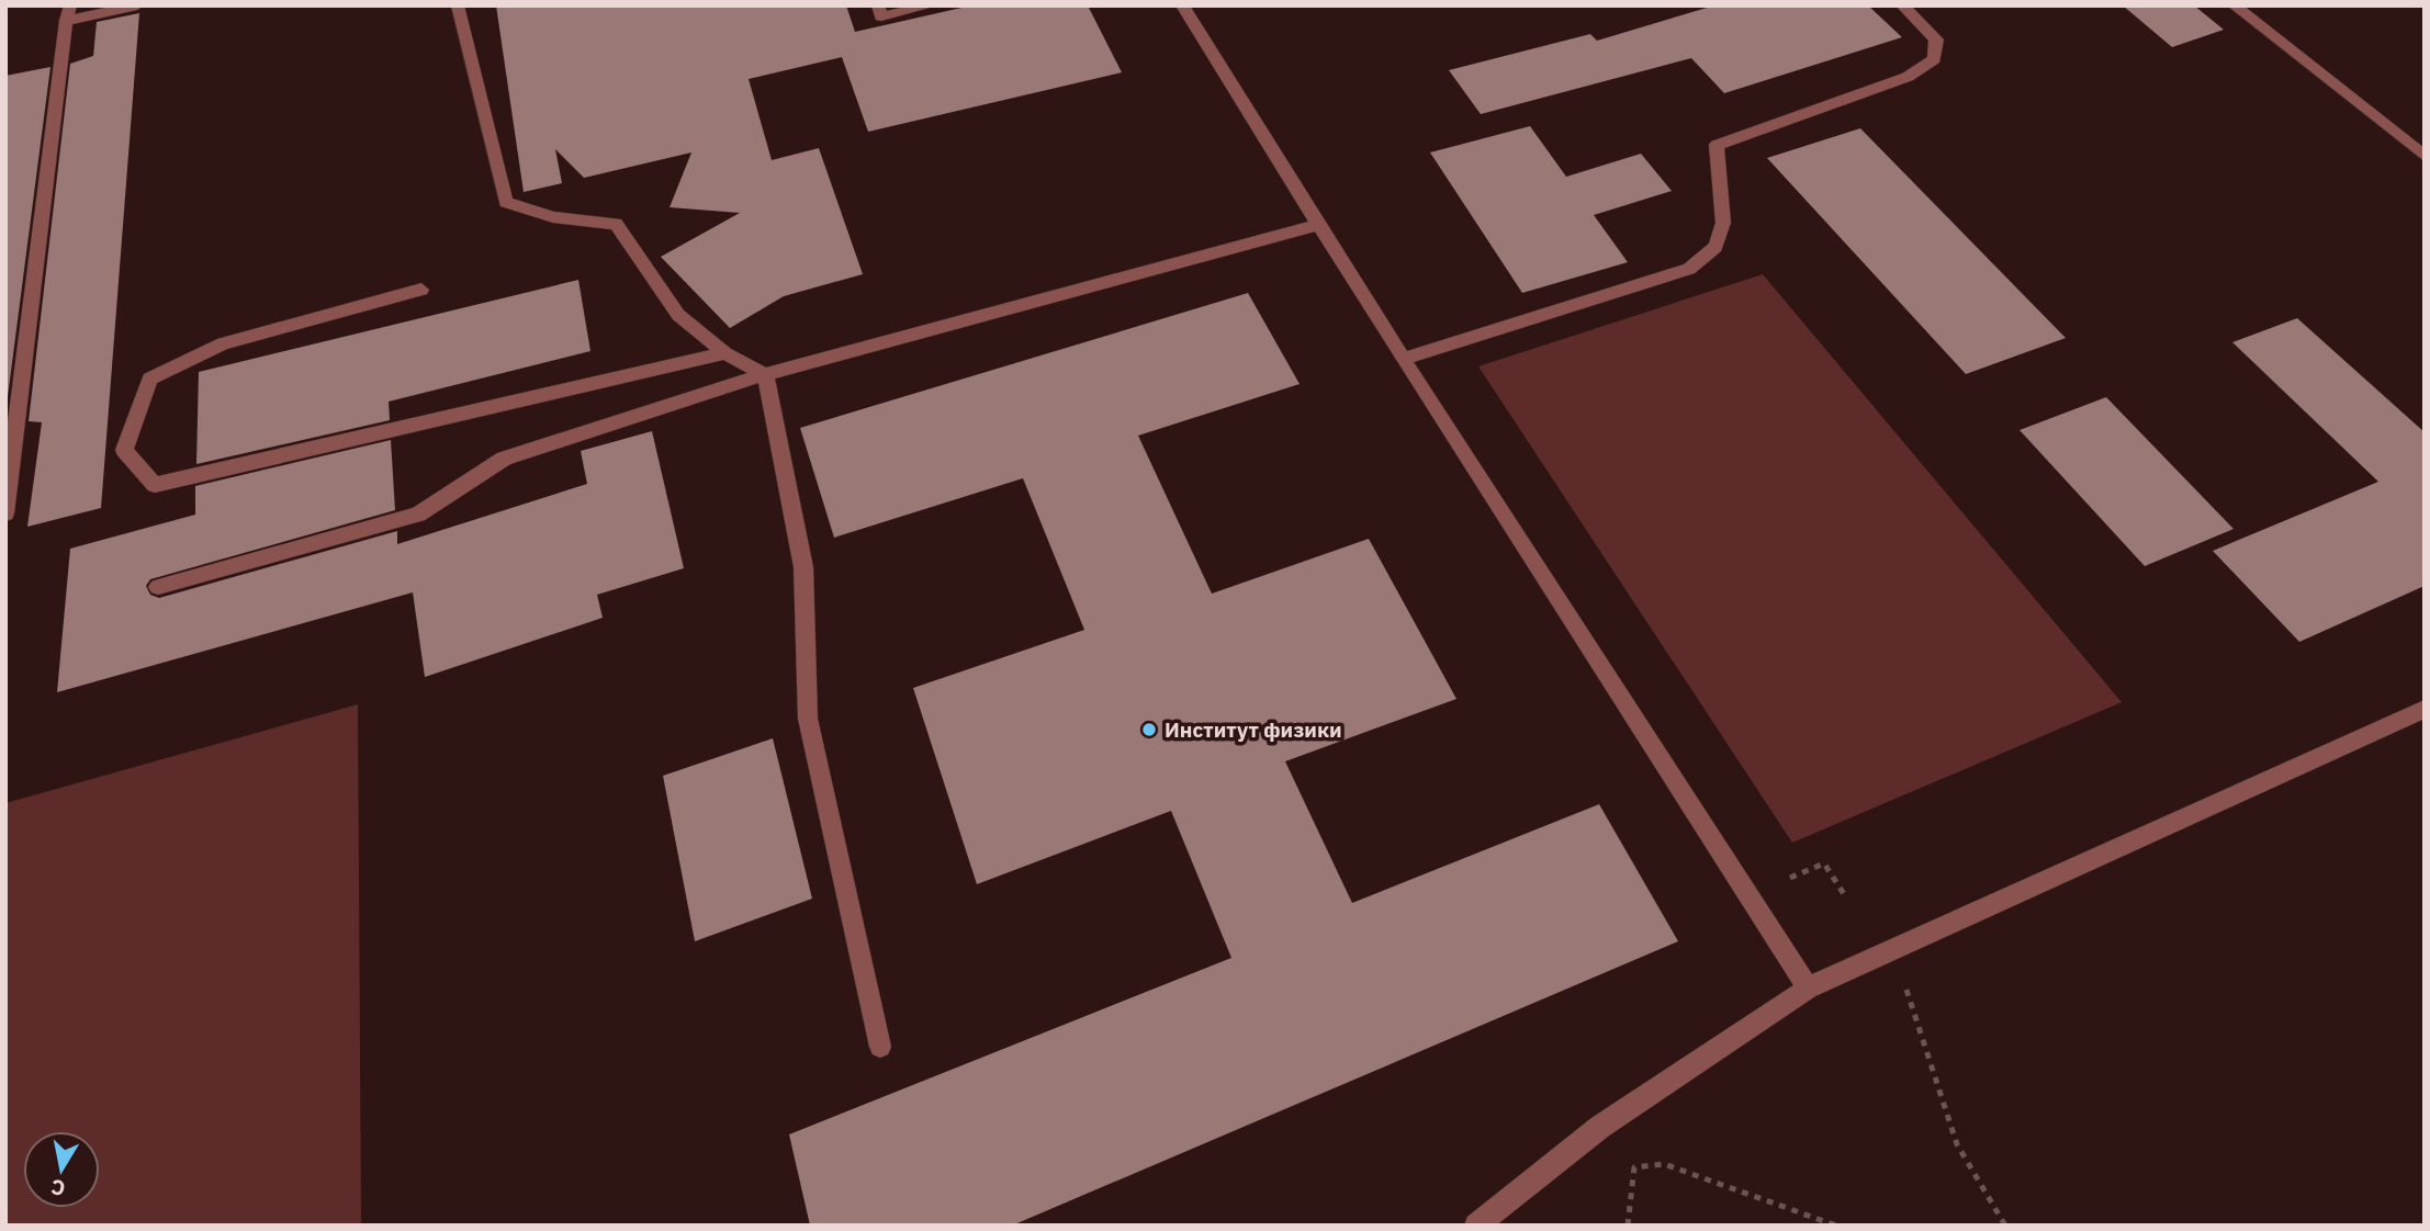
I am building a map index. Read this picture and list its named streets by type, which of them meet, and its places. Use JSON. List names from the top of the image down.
{
  "places": ["Институт физики"],
  "north": "bottom"
}
